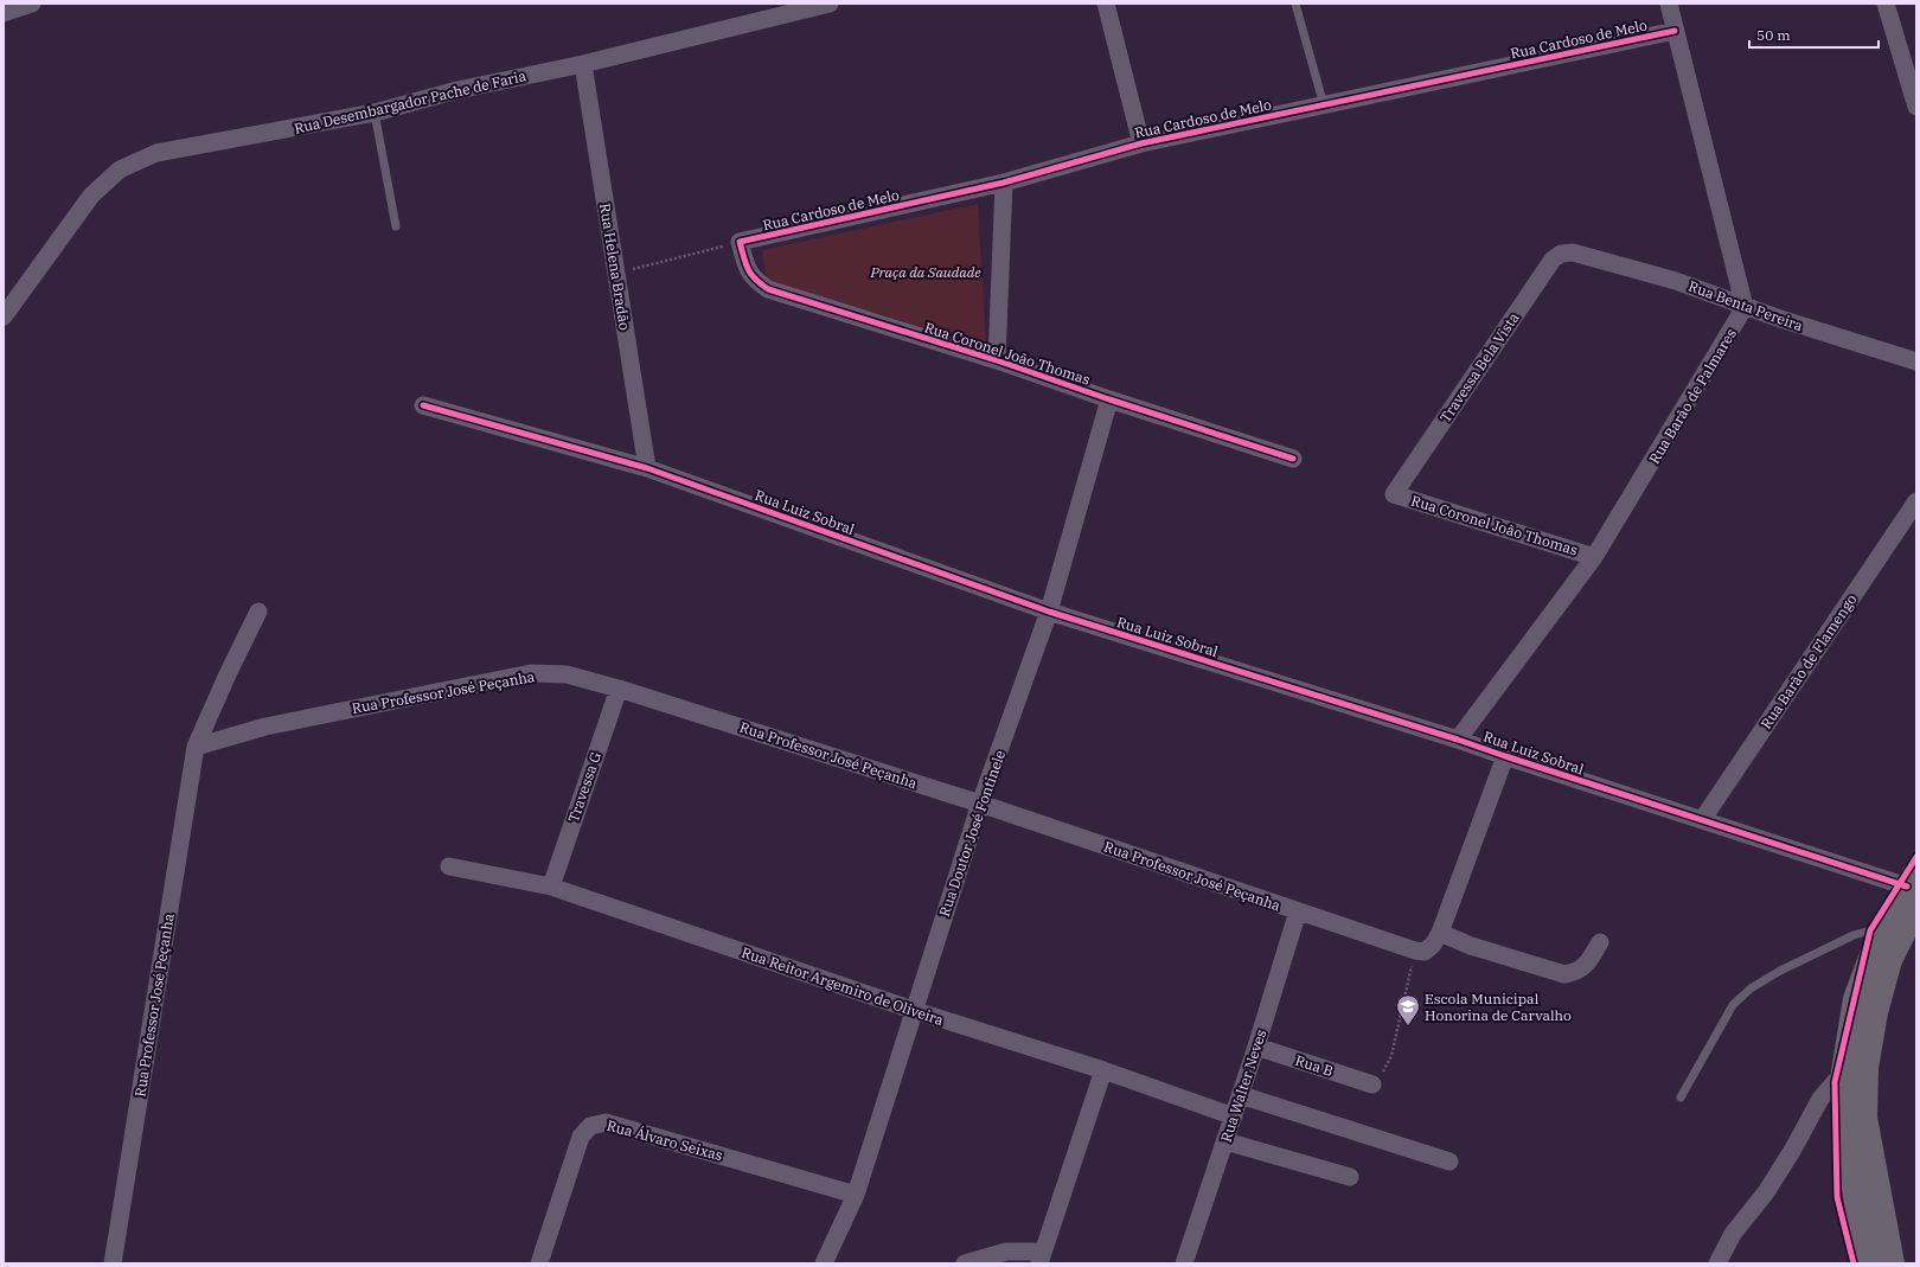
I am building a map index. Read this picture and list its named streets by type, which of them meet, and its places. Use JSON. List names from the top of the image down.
{
  "streets": {
    "street": [
      "Rua Cardoso de Melo",
      "Rua Desembargador Pache de Faria",
      "Rua Helena Bradão",
      "Rua Benta Pereira",
      "Rua Coronel João Thomas",
      "Travessa Bela Vista",
      "Rua Barão de Palmares",
      "Rua Luiz Sobral",
      "Rua Barão de Flamengo",
      "Rua Professor José Peçanha",
      "Travessa G",
      "Rua Doutor José Fontinele",
      "Rua Reitor Argemiro de Oliveira",
      "Rua B",
      "Rua Walter Neves",
      "Rua Álvaro Seixas"
    ]
  },
  "crossings": [
    ["Rua Cardoso de Melo", "Rua Coronel João Thomas"],
    ["Rua Desembargador Pache de Faria", "Rua Helena Bradão"],
    ["Rua Helena Bradão", "Rua Luiz Sobral"],
    ["Rua Benta Pereira", "Travessa Bela Vista"],
    ["Rua Benta Pereira", "Rua Barão de Palmares"],
    ["Rua Coronel João Thomas", "Travessa Bela Vista"],
    ["Rua Coronel João Thomas", "Rua Barão de Palmares"],
    ["Rua Coronel João Thomas", "Rua Doutor José Fontinele"],
    ["Rua Barão de Palmares", "Rua Luiz Sobral"],
    ["Rua Luiz Sobral", "Rua Barão de Flamengo"],
    ["Rua Luiz Sobral", "Rua Doutor José Fontinele"],
    ["Rua Professor José Peçanha", "Travessa G"],
    ["Rua Professor José Peçanha", "Rua Doutor José Fontinele"],
    ["Rua Professor José Peçanha", "Rua Walter Neves"],
    ["Travessa G", "Rua Reitor Argemiro de Oliveira"],
    ["Rua Doutor José Fontinele", "Rua Reitor Argemiro de Oliveira"],
    ["Rua Doutor José Fontinele", "Rua Álvaro Seixas"],
    ["Rua Reitor Argemiro de Oliveira", "Rua Walter Neves"],
    ["Rua B", "Rua Walter Neves"]
  ],
  "parks": ["Praça da Saudade"],
  "places": {
    "school or university": ["Escola Municipal Honorina de Carvalho"]
  },
  "scale_bar": "50 m"
}
